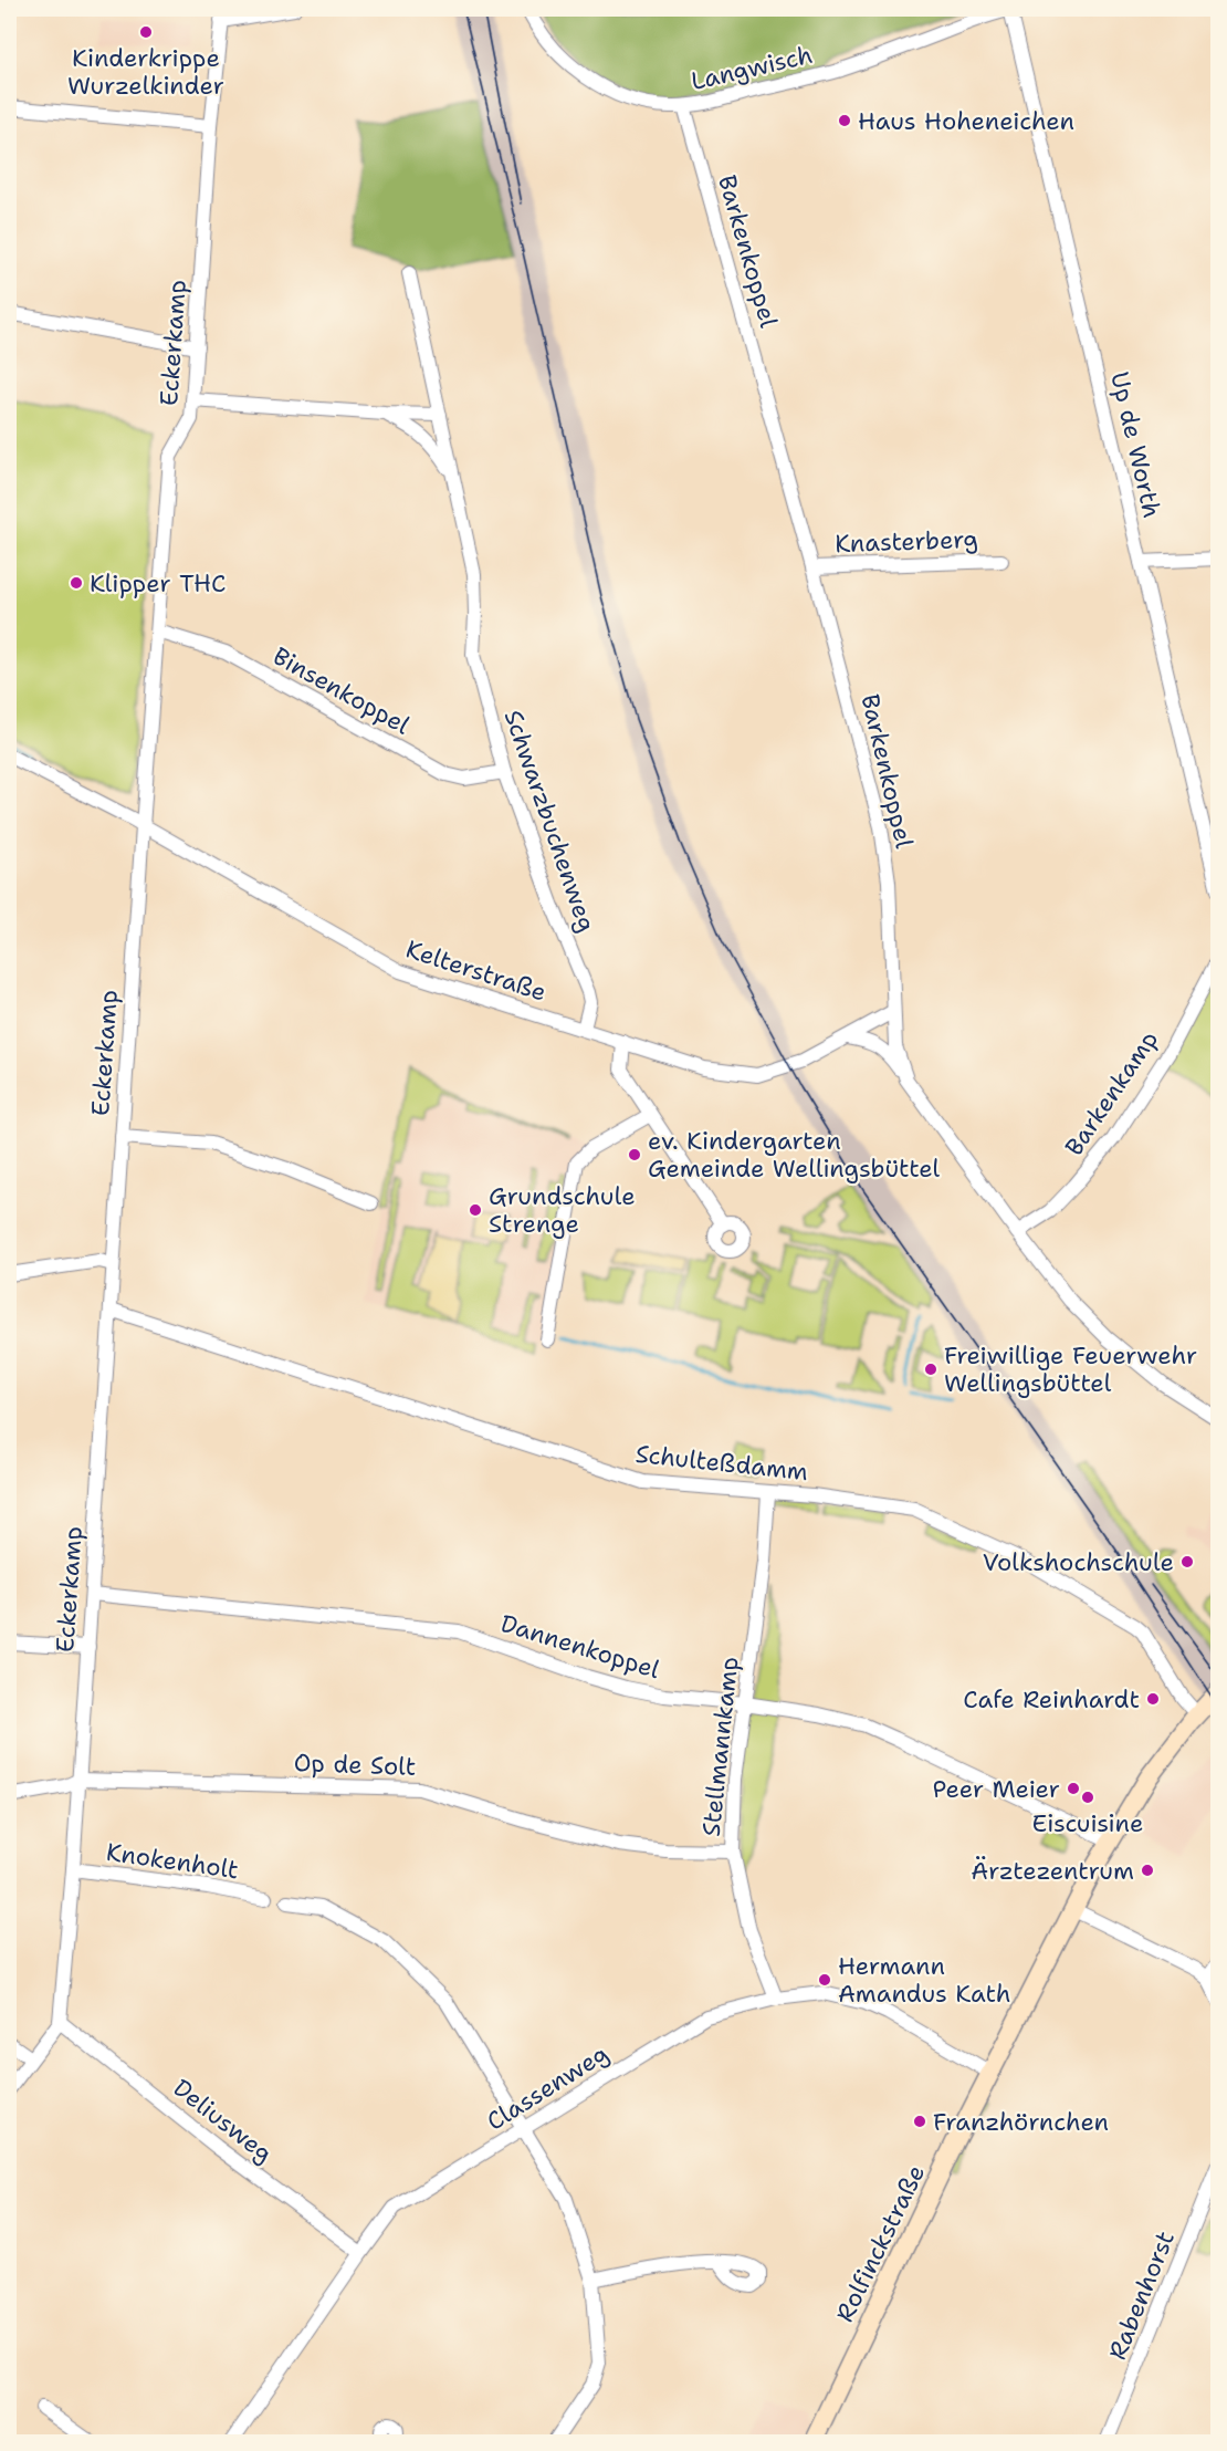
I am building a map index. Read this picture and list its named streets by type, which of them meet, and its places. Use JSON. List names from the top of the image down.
{
  "streets": {
    "main road": ["Rolfinckstraße"],
    "street": [
      "Langwisch",
      "Barkenkoppel",
      "Eckerkamp",
      "Up de Worth",
      "Knasterberg",
      "Binsenkoppel",
      "Schwarzbuchenweg",
      "Kelterstraße",
      "Barkenkamp",
      "Schulteßdamm",
      "Dannenkoppel",
      "Stellmannkamp",
      "Op de Solt",
      "Knokenholt",
      "Classenweg",
      "Deliusweg",
      "Rabenhorst"
    ]
  },
  "crossings": [
    ["Langwisch", "Barkenkoppel"],
    ["Langwisch", "Up de Worth"],
    ["Barkenkoppel", "Knasterberg"],
    ["Barkenkoppel", "Kelterstraße"],
    ["Barkenkoppel", "Barkenkamp"],
    ["Eckerkamp", "Binsenkoppel"],
    ["Eckerkamp", "Kelterstraße"],
    ["Eckerkamp", "Schulteßdamm"],
    ["Eckerkamp", "Dannenkoppel"],
    ["Eckerkamp", "Op de Solt"],
    ["Eckerkamp", "Knokenholt"],
    ["Eckerkamp", "Deliusweg"],
    ["Binsenkoppel", "Schwarzbuchenweg"],
    ["Schwarzbuchenweg", "Kelterstraße"],
    ["Schulteßdamm", "Stellmannkamp"],
    ["Schulteßdamm", "Rolfinckstraße"],
    ["Dannenkoppel", "Stellmannkamp"],
    ["Dannenkoppel", "Rolfinckstraße"],
    ["Stellmannkamp", "Op de Solt"],
    ["Stellmannkamp", "Classenweg"],
    ["Classenweg", "Deliusweg"],
    ["Classenweg", "Rolfinckstraße"]
  ],
  "places": [
    "Kinderkrippe Wurzelkinder",
    "Haus Hoheneichen",
    "Klipper THC",
    "ev. Kindergarten Gemeinde Wellingsbüttel",
    "Grundschule Strenge",
    "Freiwillige Feuerwehr Wellingsbüttel",
    "Volkshochschule",
    "Cafe Reinhardt",
    "Peer Meier",
    "Eiscuisine",
    "Ärztezentrum",
    "Hermann Amandus Kath",
    "Franzhörnchen"
  ]
}
